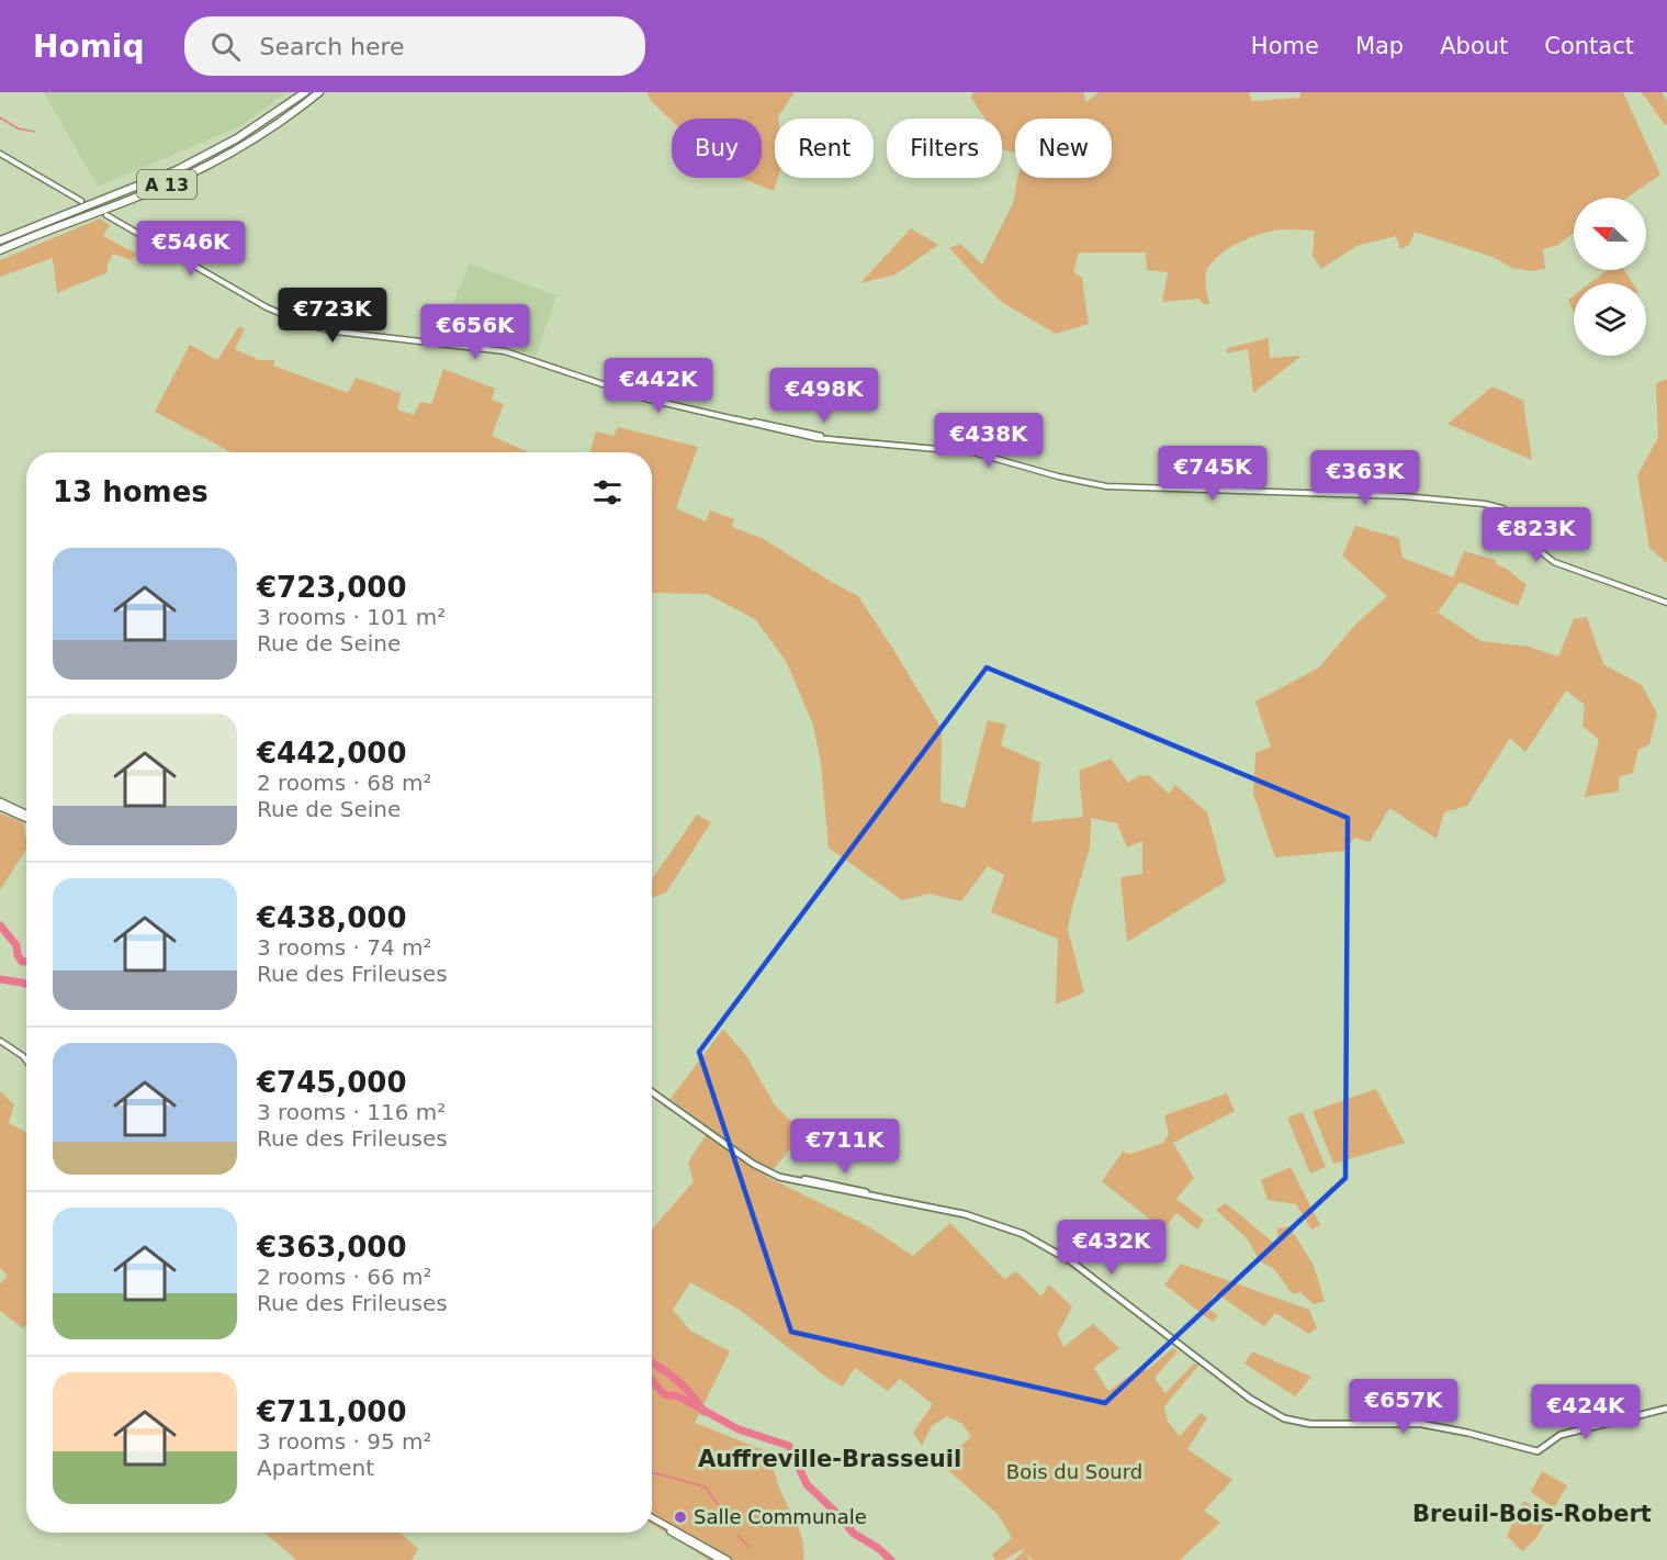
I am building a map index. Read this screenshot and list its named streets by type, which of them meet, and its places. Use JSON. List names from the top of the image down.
{
  "streets": {
    "highway": ["A 13"]
  },
  "districts": ["Auffreville-Brasseuil", "Breuil-Bois-Robert"],
  "parks": ["Bois du Sourd"],
  "places": ["Salle Communale"],
  "north": "left",
  "page": {
    "header": "Homiq",
    "search": "Search here",
    "nav": [
      "Home",
      "Map",
      "About",
      "Contact"
    ],
    "chip": [
      "Buy",
      "Rent",
      "Filters",
      "New"
    ],
    "price": [
      "€546K",
      "€723K",
      "€656K",
      "€442K",
      "€498K",
      "€438K",
      "€745K",
      "€363K",
      "€823K",
      "€711K",
      "€432K",
      "€657K",
      "€424K"
    ],
    "heading": "13 homes",
    "list": [
      {
        "name": "€723,000",
        "note": "3 rooms · 101 m² · Rue de Seine"
      },
      {
        "name": "€442,000",
        "note": "2 rooms · 68 m² · Rue de Seine"
      },
      {
        "name": "€438,000",
        "note": "3 rooms · 74 m² · Rue des Frileuses"
      },
      {
        "name": "€745,000",
        "note": "3 rooms · 116 m² · Rue des Frileuses"
      },
      {
        "name": "€363,000",
        "note": "2 rooms · 66 m² · Rue des Frileuses"
      },
      {
        "name": "€711,000",
        "note": "3 rooms · 95 m² · Apartment"
      }
    ]
  }
}
